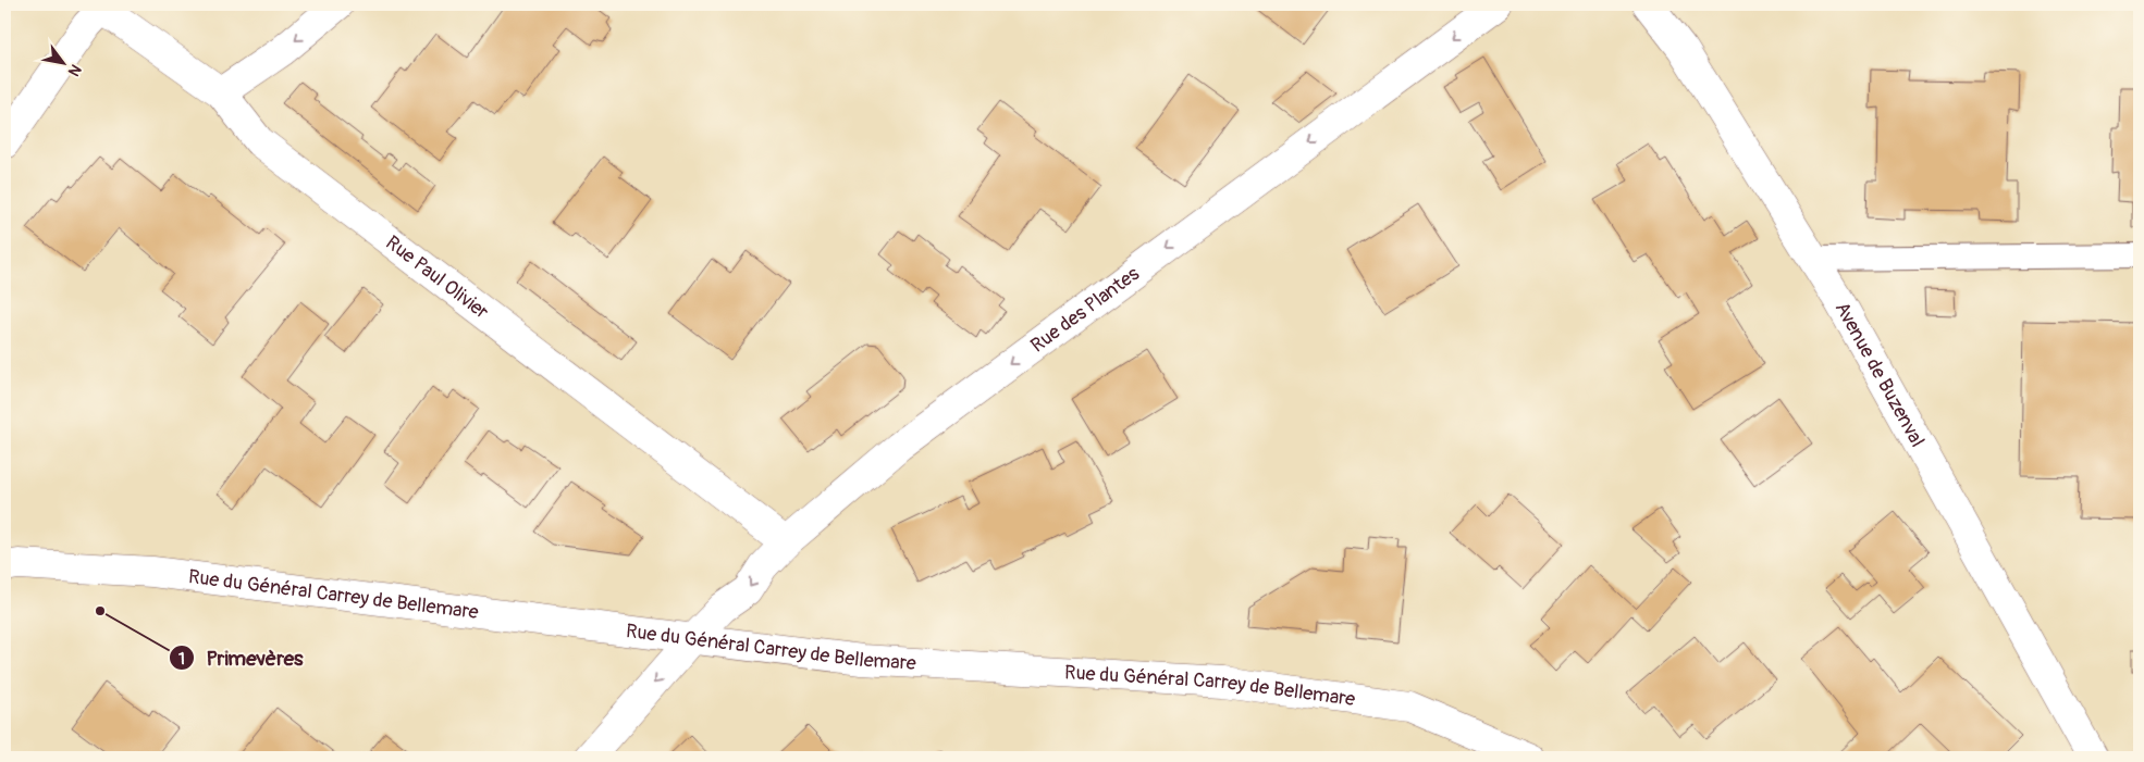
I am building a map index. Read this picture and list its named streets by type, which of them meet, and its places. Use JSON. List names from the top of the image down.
{
  "streets": {
    "street": [
      "Rue Paul Olivier",
      "Rue des Plantes",
      "Avenue de Buzenval",
      "Rue du Général Carrey de Bellemare"
    ]
  },
  "crossings": [
    ["Rue Paul Olivier", "Rue des Plantes"],
    ["Rue des Plantes", "Rue du Général Carrey de Bellemare"]
  ],
  "one_way": ["Rue des Plantes"],
  "places": ["Primevères"],
  "north": "bottom right"
}
